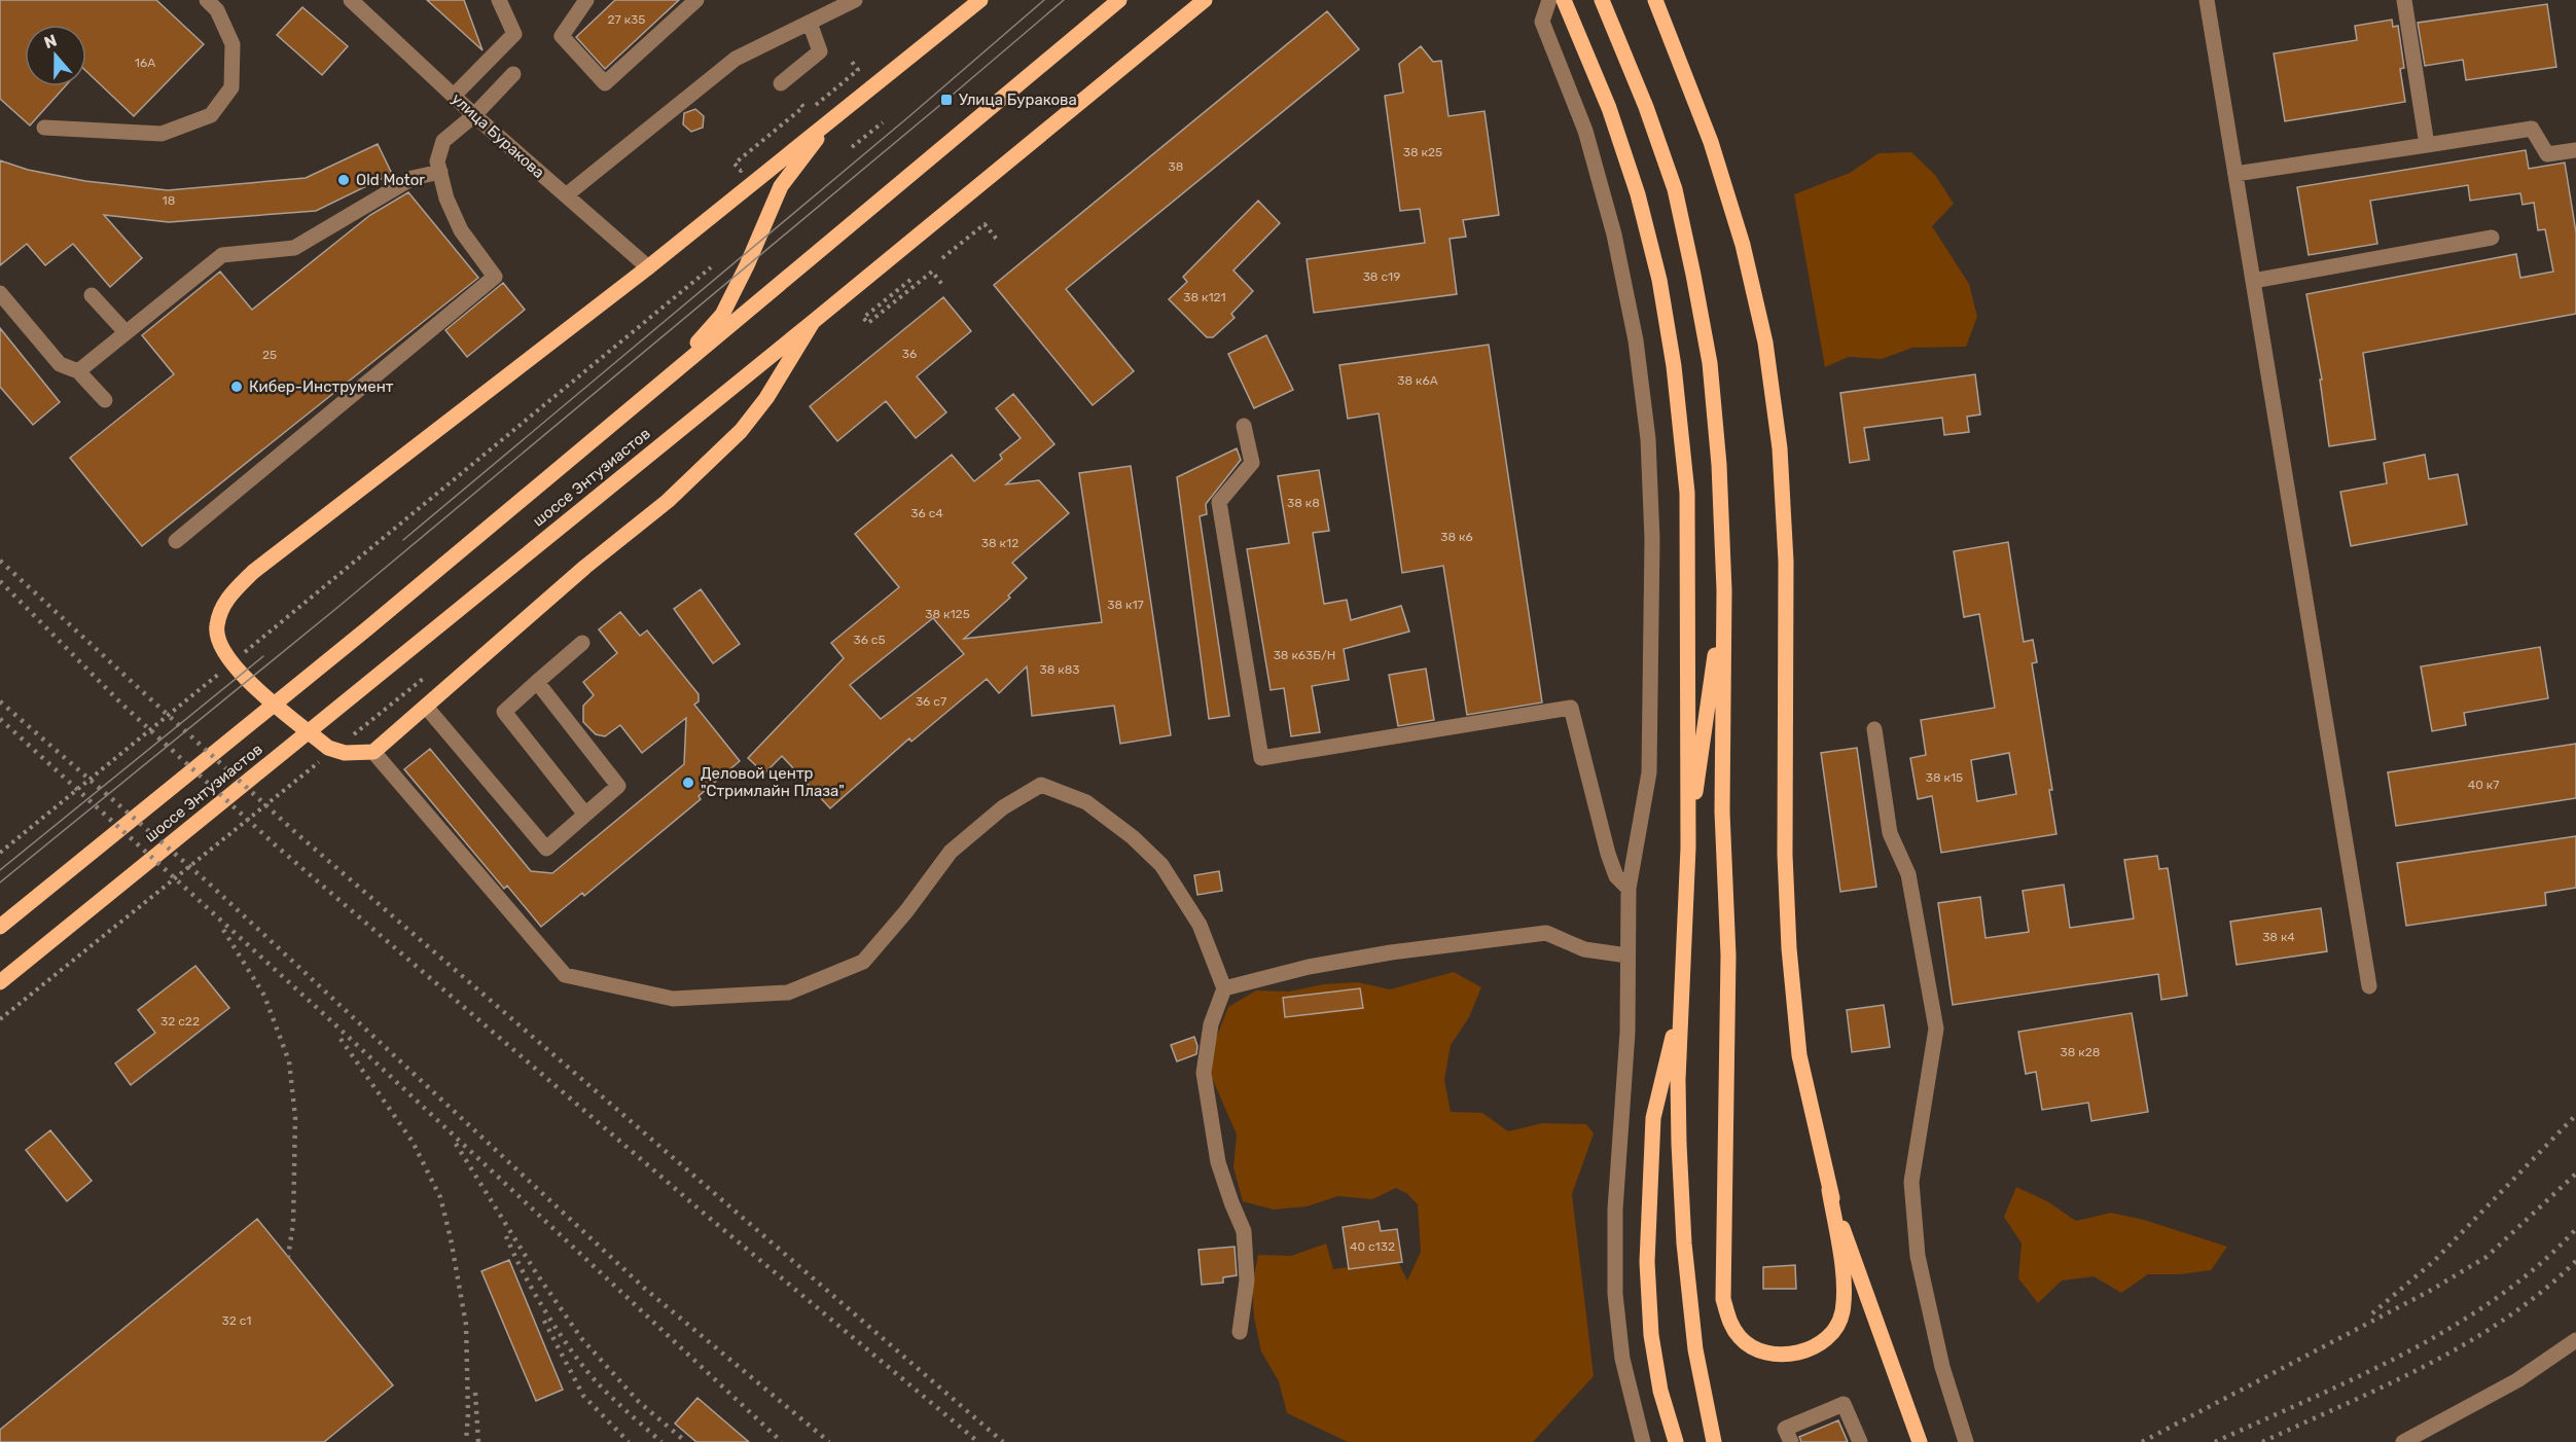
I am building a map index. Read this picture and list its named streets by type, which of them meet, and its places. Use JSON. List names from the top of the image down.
{
  "streets": {
    "main road": ["шоссе Энтузиастов"],
    "street": ["улица Буракова"]
  },
  "places": {
    "transit": ["Улица Буракова"],
    "other": ["Old Motor", "Кибер-Инструмент", "Деловой центр \"Стримлайн Плаза\""]
  },
  "house_numbers": [
    "27 к35",
    "16А",
    "38 к25",
    "38",
    "18",
    "38 с19",
    "38 к121",
    "36",
    "25",
    "38 к6А",
    "38 к8",
    "36 с4",
    "38 к6",
    "38 к12",
    "38 к17",
    "38 к125",
    "36 с5",
    "38 к63Б/Н",
    "38 к83",
    "36 с7",
    "38 к15",
    "40 к7",
    "38 к4",
    "32 с22",
    "38 к28",
    "40 с132",
    "32 с1"
  ],
  "north": "top"
}
